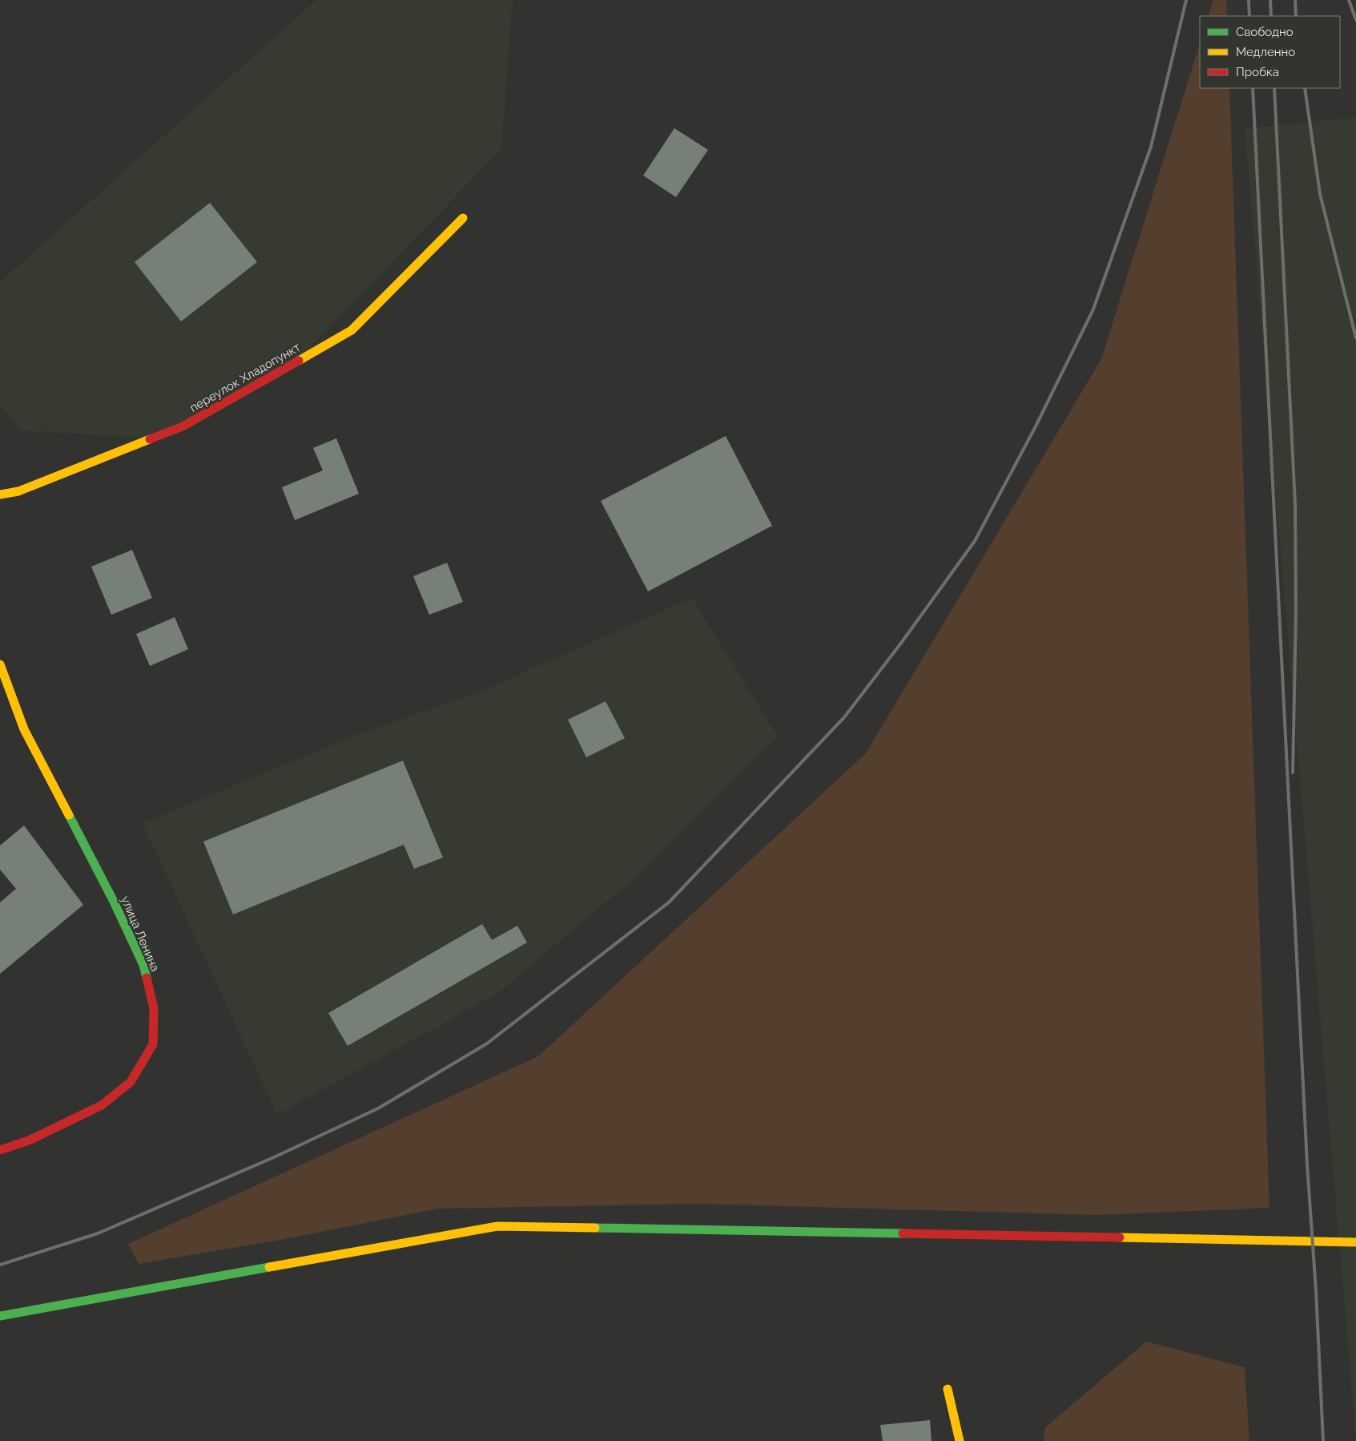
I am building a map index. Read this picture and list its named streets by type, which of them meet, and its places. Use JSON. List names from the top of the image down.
{
  "streets": {
    "street": ["переулок Хладопункт", "улица Ленина"]
  },
  "legend": ["Свободно", "Медленно", "Пробка"]
}
